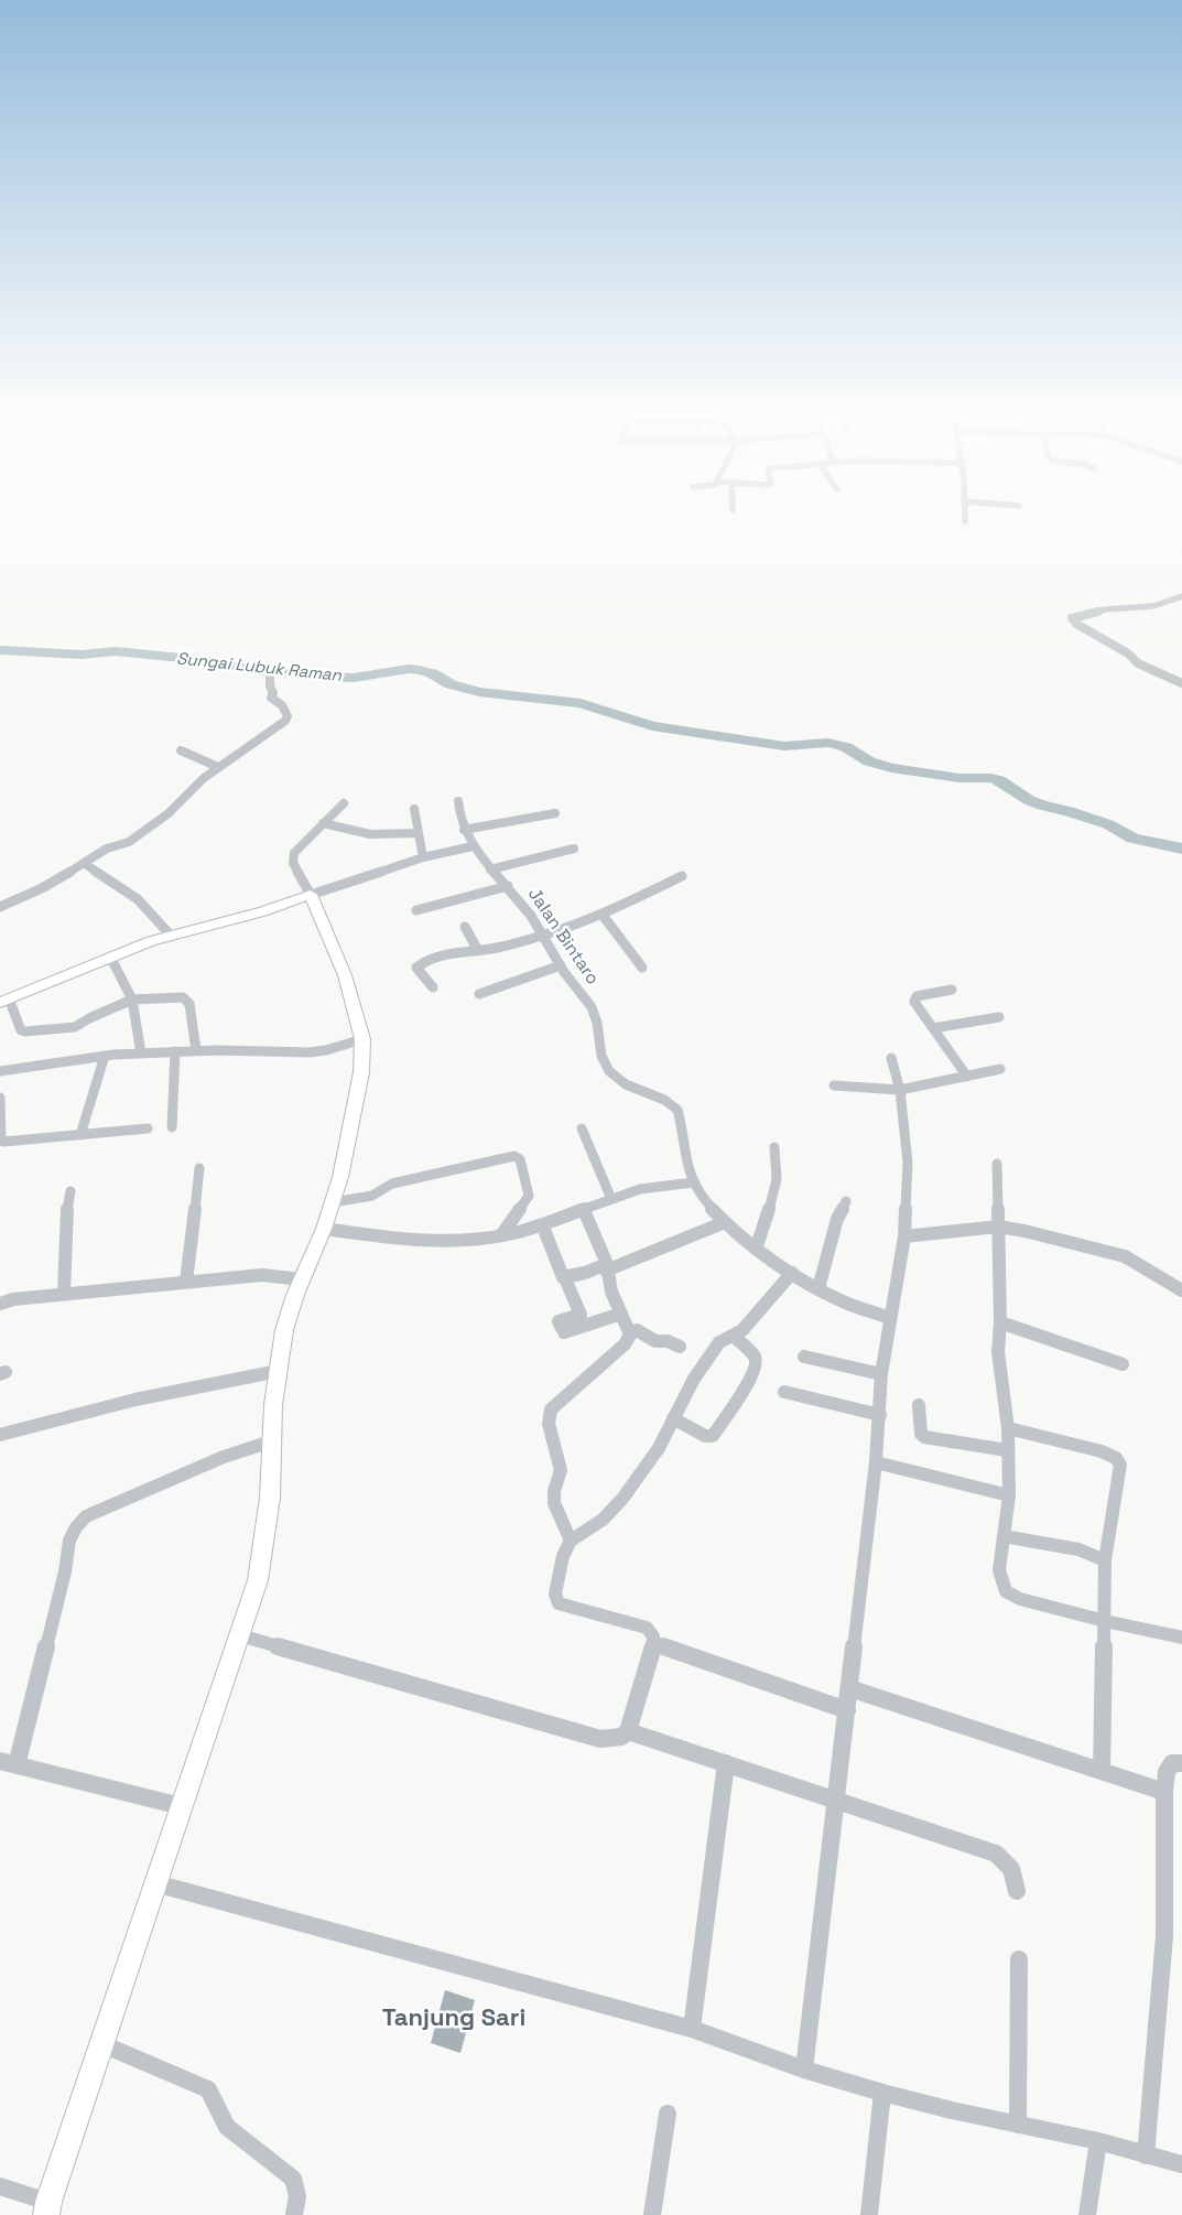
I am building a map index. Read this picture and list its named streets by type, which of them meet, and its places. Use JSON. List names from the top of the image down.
{
  "streets": {
    "street": ["Jalan Bintaro"]
  },
  "districts": ["Tanjung Sari"],
  "water": ["Sungai Lubuk Raman"]
}
